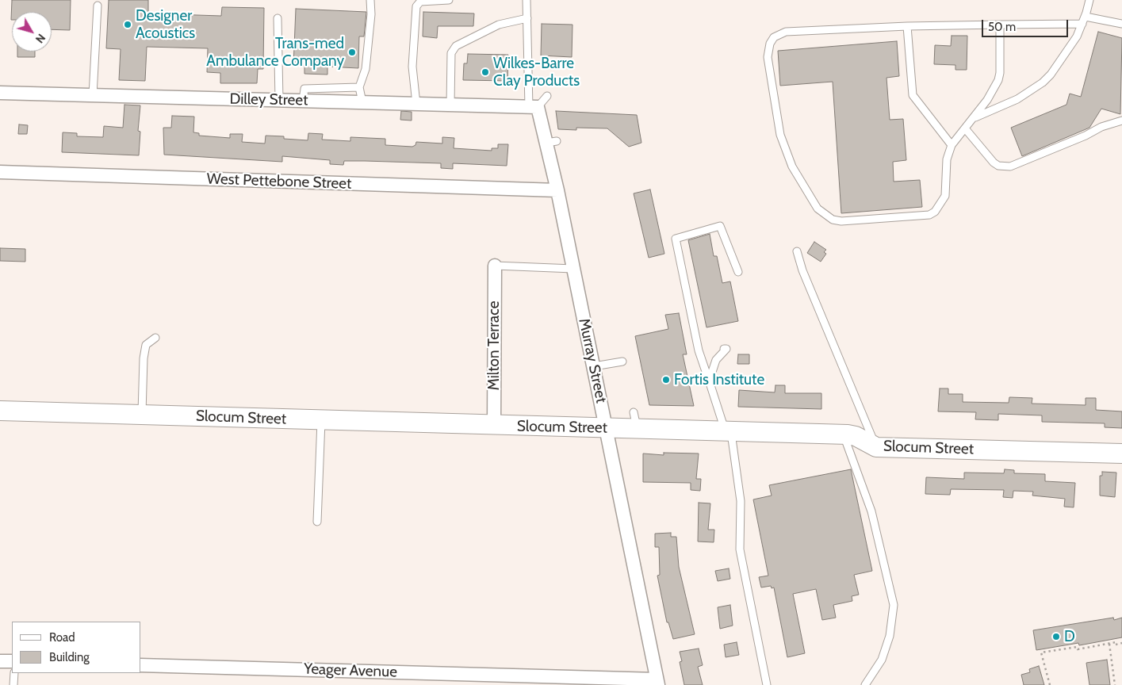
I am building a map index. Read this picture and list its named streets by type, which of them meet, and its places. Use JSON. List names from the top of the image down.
{
  "streets": {
    "street": [
      "Dilley Street",
      "West Pettebone Street",
      "Milton Terrace",
      "Murray Street",
      "Slocum Street",
      "Yeager Avenue"
    ]
  },
  "crossings": [
    ["Dilley Street", "Murray Street"],
    ["West Pettebone Street", "Murray Street"],
    ["Milton Terrace", "Slocum Street"],
    ["Murray Street", "Slocum Street"],
    ["Murray Street", "Yeager Avenue"]
  ],
  "places": [
    "Designer Acoustics",
    "Trans-med Ambulance Company",
    "Wilkes-Barre Clay Products",
    "Fortis Institute",
    "D"
  ],
  "legend": ["Road", "Building"],
  "scale_bar": "50 m",
  "north": "bottom right"
}
